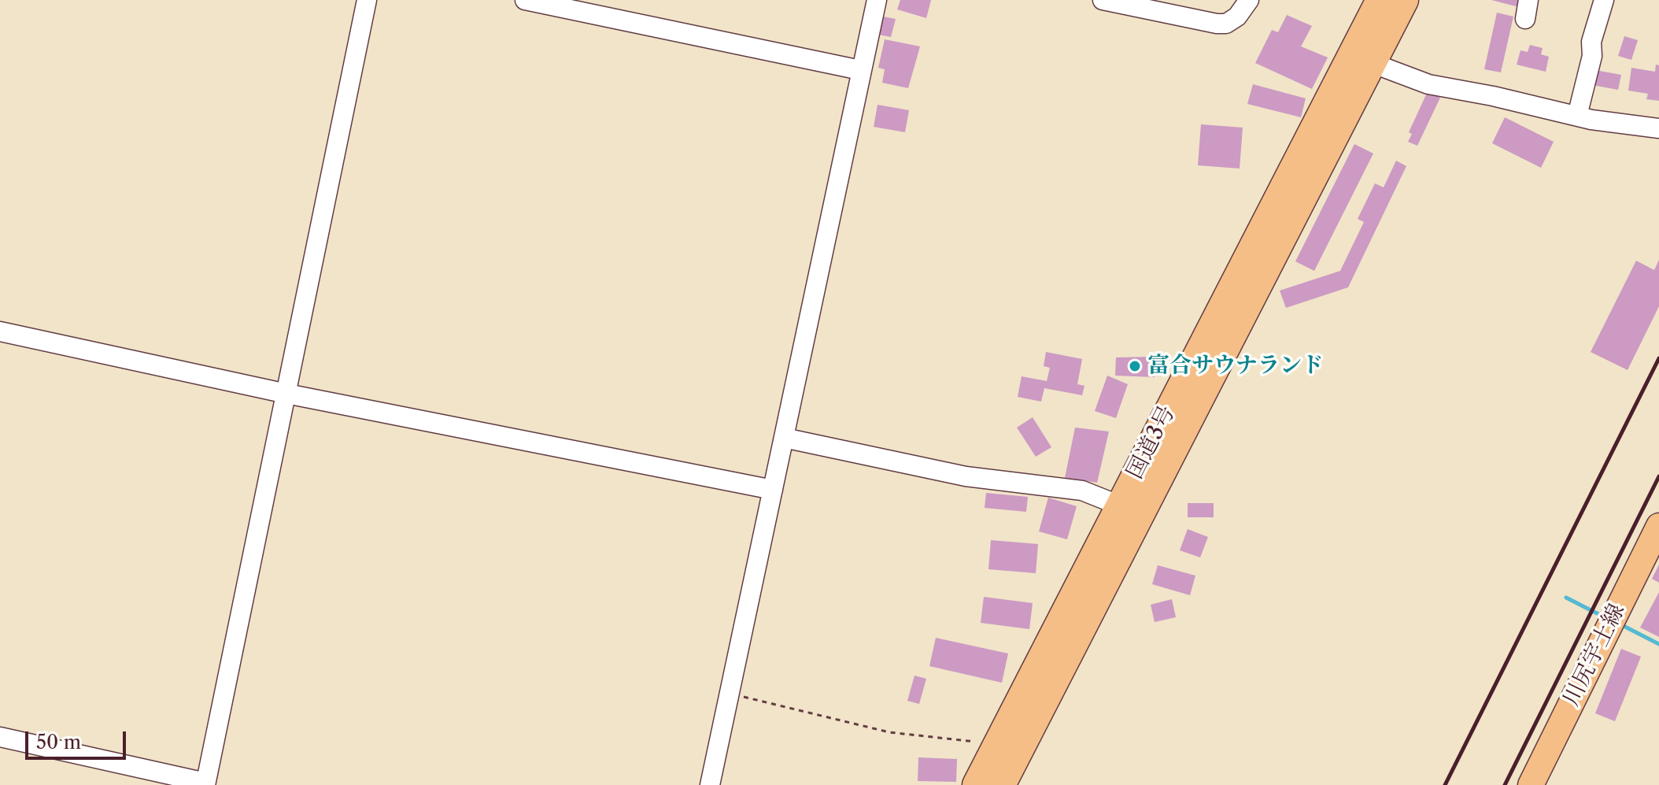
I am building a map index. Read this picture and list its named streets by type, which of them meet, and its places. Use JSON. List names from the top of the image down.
{
  "streets": {
    "highway": ["国道3号"],
    "main road": ["川尻宇土線"]
  },
  "places": ["富合サウナランド"],
  "scale_bar": "50 m"
}
